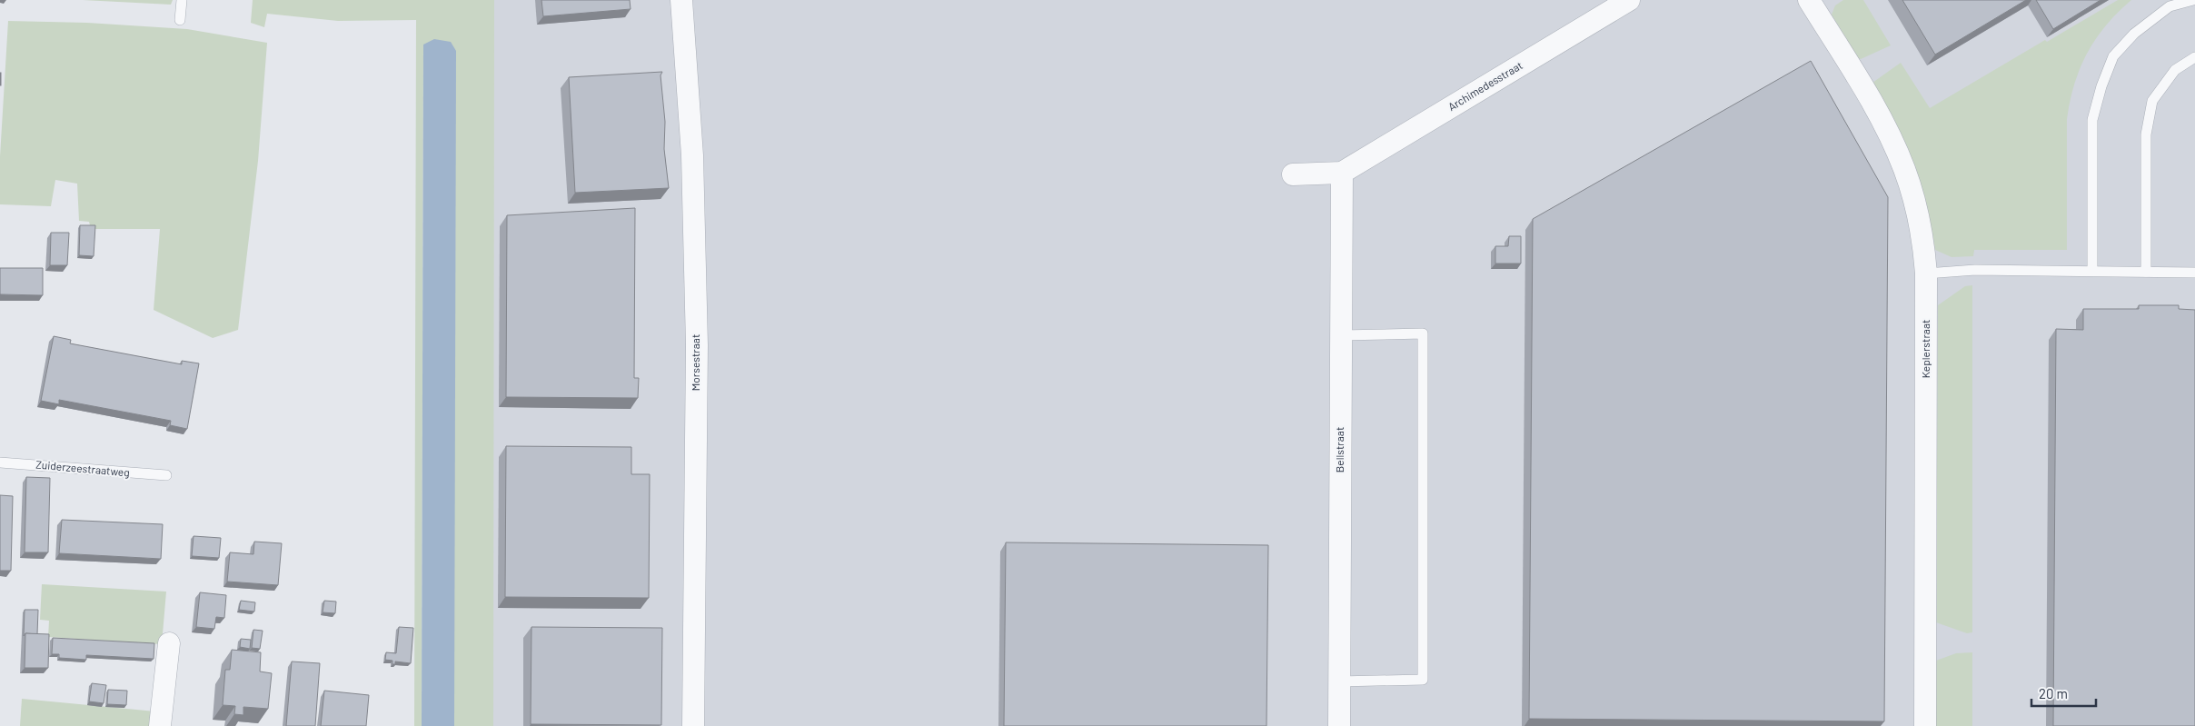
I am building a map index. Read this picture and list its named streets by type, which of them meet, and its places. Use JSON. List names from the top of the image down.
{
  "streets": {
    "street": [
      "Archimedesstraat",
      "Keplerstraat",
      "Morsestraat",
      "Bellstraat"
    ],
    "lane": ["Zuiderzeestraatweg"]
  },
  "crossings": [
    ["Archimedesstraat", "Bellstraat"]
  ],
  "scale_bar": "20 m"
}
